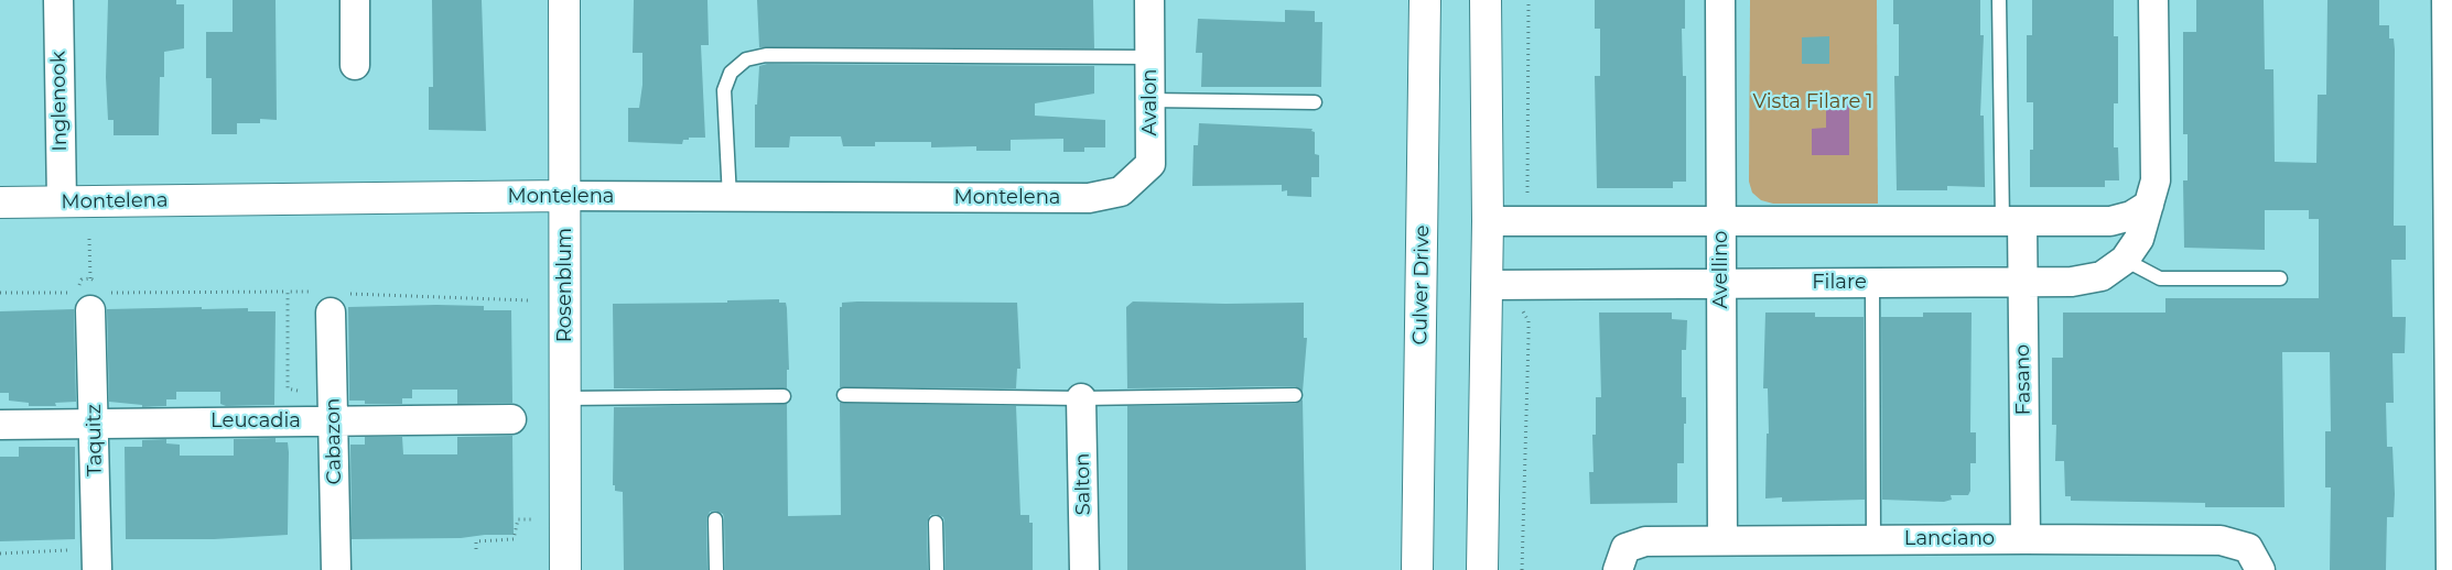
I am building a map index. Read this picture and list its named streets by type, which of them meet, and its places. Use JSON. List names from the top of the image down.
{
  "streets": {
    "main road": ["Montelena", "Rosenblum", "Culver Drive"],
    "street": [
      "Inglenook",
      "Avalon",
      "Avellino",
      "Filare",
      "Fasano",
      "Leucadia",
      "Taquitz",
      "Cabazon",
      "Salton",
      "Lanciano"
    ]
  },
  "crossings": [
    ["Inglenook", "Montelena"],
    ["Avalon", "Montelena"],
    ["Montelena", "Rosenblum"],
    ["Avellino", "Filare"],
    ["Avellino", "Lanciano"],
    ["Filare", "Fasano"],
    ["Fasano", "Lanciano"],
    ["Leucadia", "Taquitz"],
    ["Leucadia", "Cabazon"]
  ],
  "parks": ["Vista Filare 1"]
}
